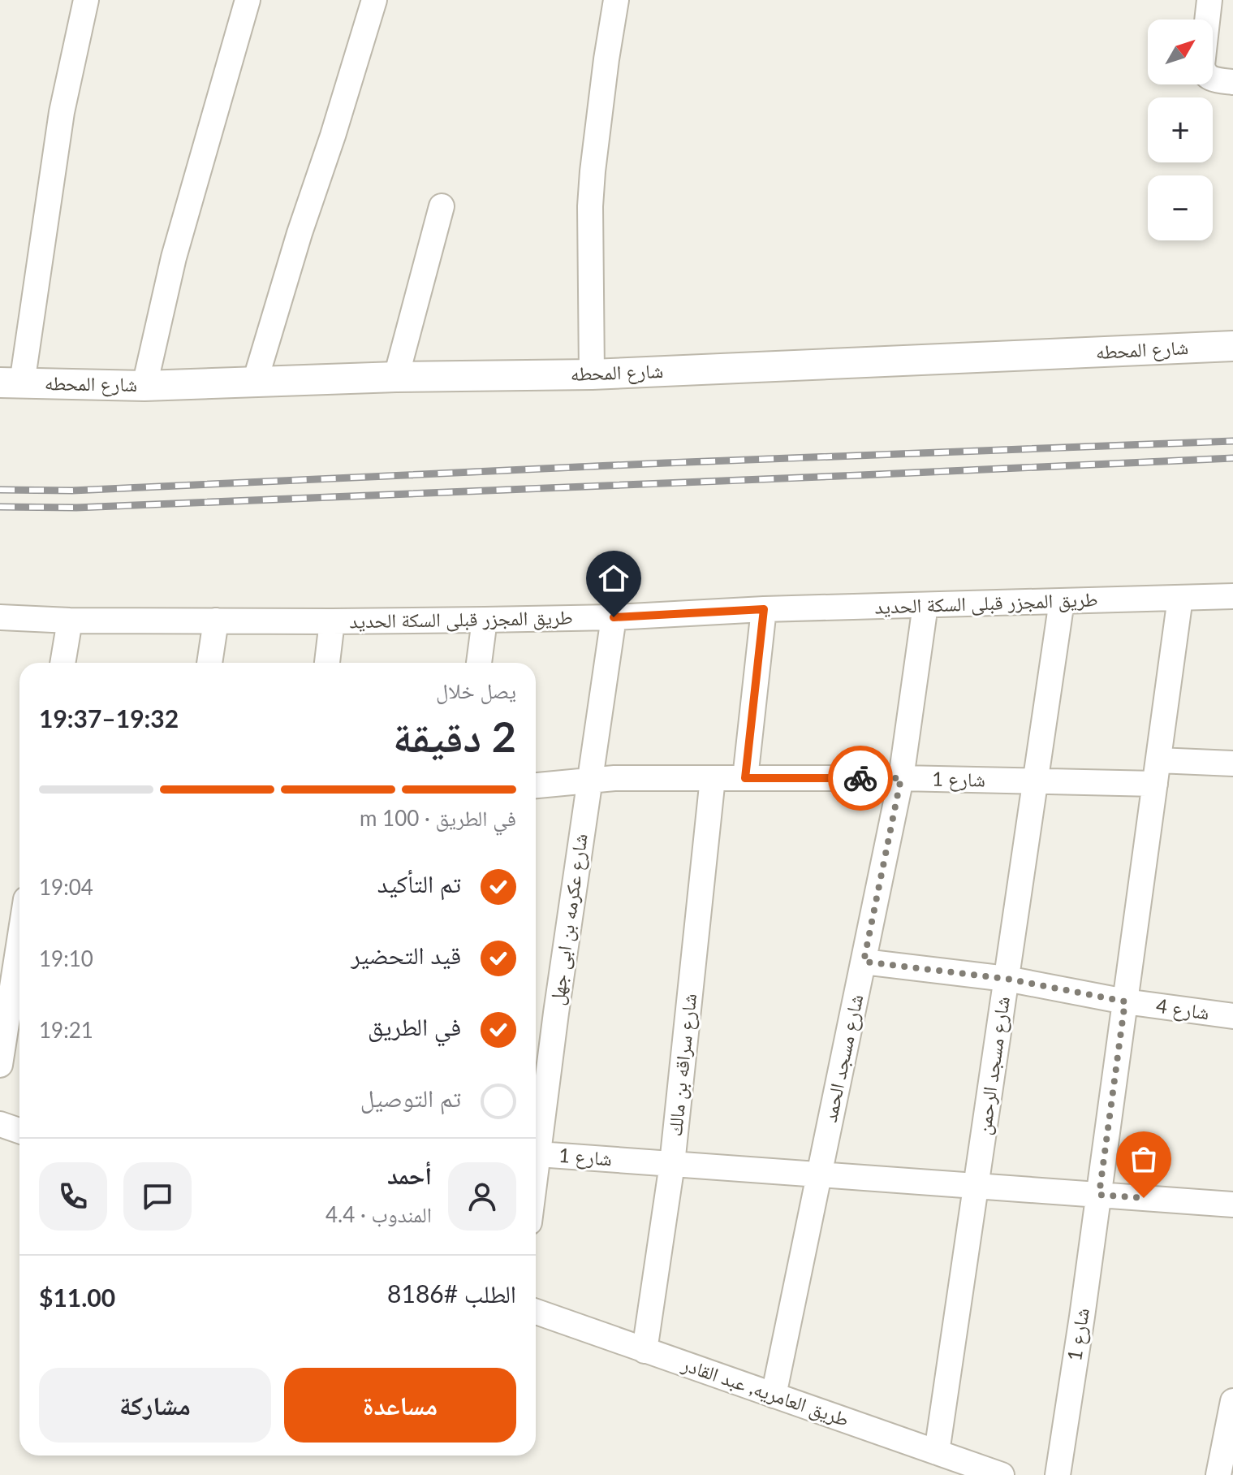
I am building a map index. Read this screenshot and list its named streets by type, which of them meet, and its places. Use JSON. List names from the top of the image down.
{
  "streets": {
    "street": [
      "شارع المحطه",
      "طريق المجزر قبلى السكة الحديد",
      "شارع 1",
      "شارع عكرمه بن ابى جهل",
      "شارع 4",
      "شارع مسجد الحمد",
      "شارع سراقه بن مالك",
      "شارع مسجد الرحمن",
      "طريق العامريه, عبد القادر"
    ]
  },
  "crossings": [
    ["طريق المجزر قبلى السكة الحديد", "شارع 1"],
    ["طريق المجزر قبلى السكة الحديد", "شارع عكرمه بن ابى جهل"],
    ["طريق المجزر قبلى السكة الحديد", "شارع مسجد الحمد"],
    ["طريق المجزر قبلى السكة الحديد", "شارع مسجد الرحمن"],
    ["شارع 1", "شارع عكرمه بن ابى جهل"],
    ["شارع 1", "شارع 4"],
    ["شارع 1", "شارع مسجد الحمد"],
    ["شارع 1", "شارع سراقه بن مالك"],
    ["شارع 1", "شارع مسجد الرحمن"],
    ["شارع 4", "شارع مسجد الحمد"],
    ["شارع 4", "شارع مسجد الرحمن"],
    ["شارع مسجد الحمد", "طريق العامريه, عبد القادر"],
    ["شارع سراقه بن مالك", "طريق العامريه, عبد القادر"],
    ["شارع مسجد الرحمن", "طريق العامريه, عبد القادر"]
  ],
  "north": "top right",
  "page": {
    "map_buttons": ["+", "−"],
    "heading": ["2 دقيقة", "يصل خلال", "19:32–19:37"],
    "panel": [
      "أحمد",
      "المندوب · 4.4",
      "الطلب #8186",
      "$11.00"
    ],
    "bar": "في الطريق · 100 m",
    "list": [
      ["تم التأكيد", "19:04"],
      ["قيد التحضير", "19:10"],
      ["في الطريق", "19:21"],
      "تم التوصيل"
    ],
    "buttons": ["مساعدة", "مشاركة"]
  }
}
